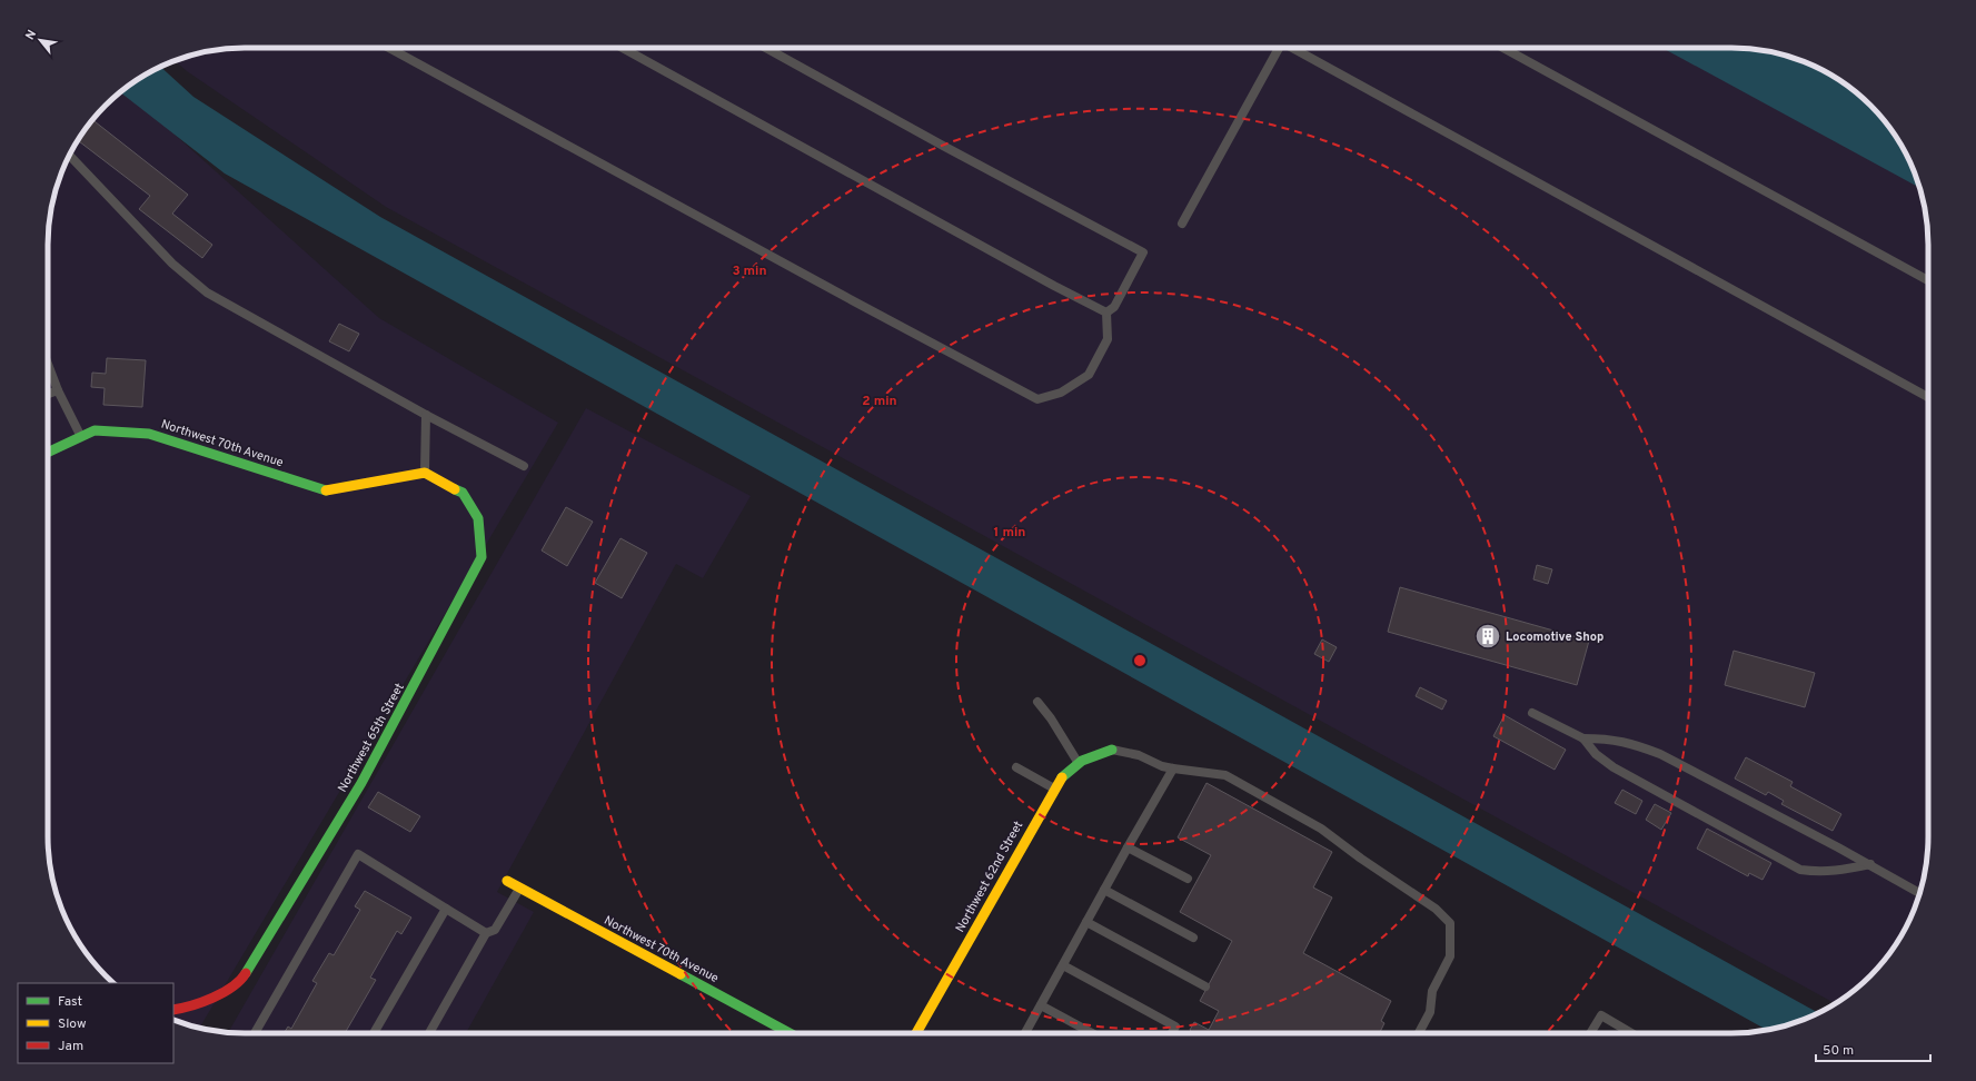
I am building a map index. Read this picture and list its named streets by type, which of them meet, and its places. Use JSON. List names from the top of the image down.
{
  "streets": {
    "street": ["Northwest 70th Avenue", "Northwest 65th Street", "Northwest 62nd Street"]
  },
  "crossings": [
    ["Northwest 70th Avenue", "Northwest 65th Street"]
  ],
  "places": {
    "building": ["Locomotive Shop"]
  },
  "legend": ["Fast", "Slow", "Jam"],
  "scale_bar": "50 m",
  "north": "top left",
  "rings": ["3 min", "2 min", "1 min"]
}
